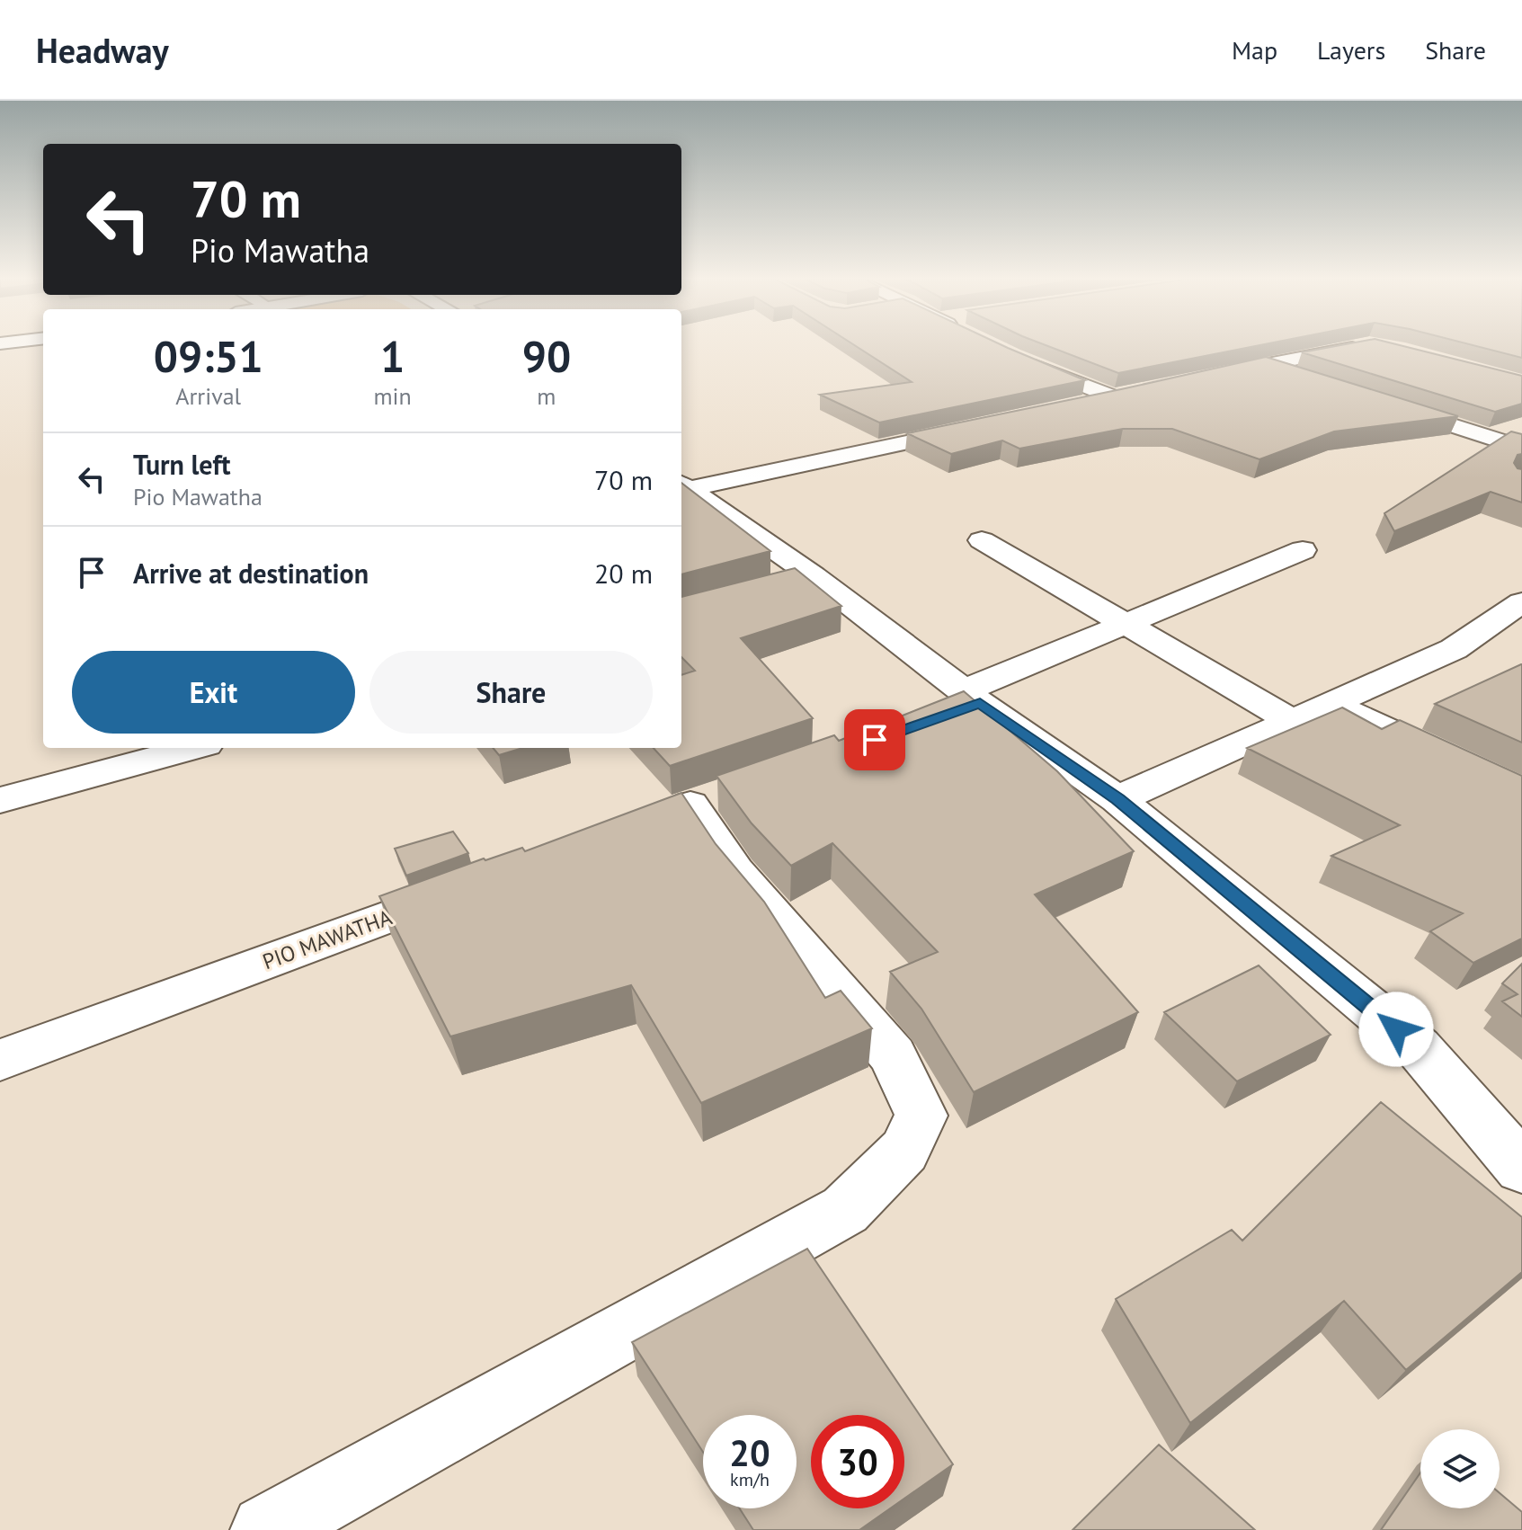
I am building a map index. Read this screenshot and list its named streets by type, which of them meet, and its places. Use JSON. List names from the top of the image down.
{
  "streets": {
    "street": ["PIO MAWATHA"]
  },
  "page": {
    "header": "Headway",
    "nav": ["Map", "Layers", "Share"],
    "turn": ["70 m", "Pio Mawatha"],
    "eta": [
      "09:51",
      "Arrival",
      "1",
      "min",
      "90",
      "m"
    ],
    "list": [
      {
        "name": "Turn left",
        "note": "Pio Mawatha",
        "value": "70 m"
      },
      {
        "name": "Arrive at destination",
        "value": "20 m"
      }
    ],
    "buttons": ["Exit", "Share"],
    "speed": "20 km/h",
    "limit": "30"
  }
}
